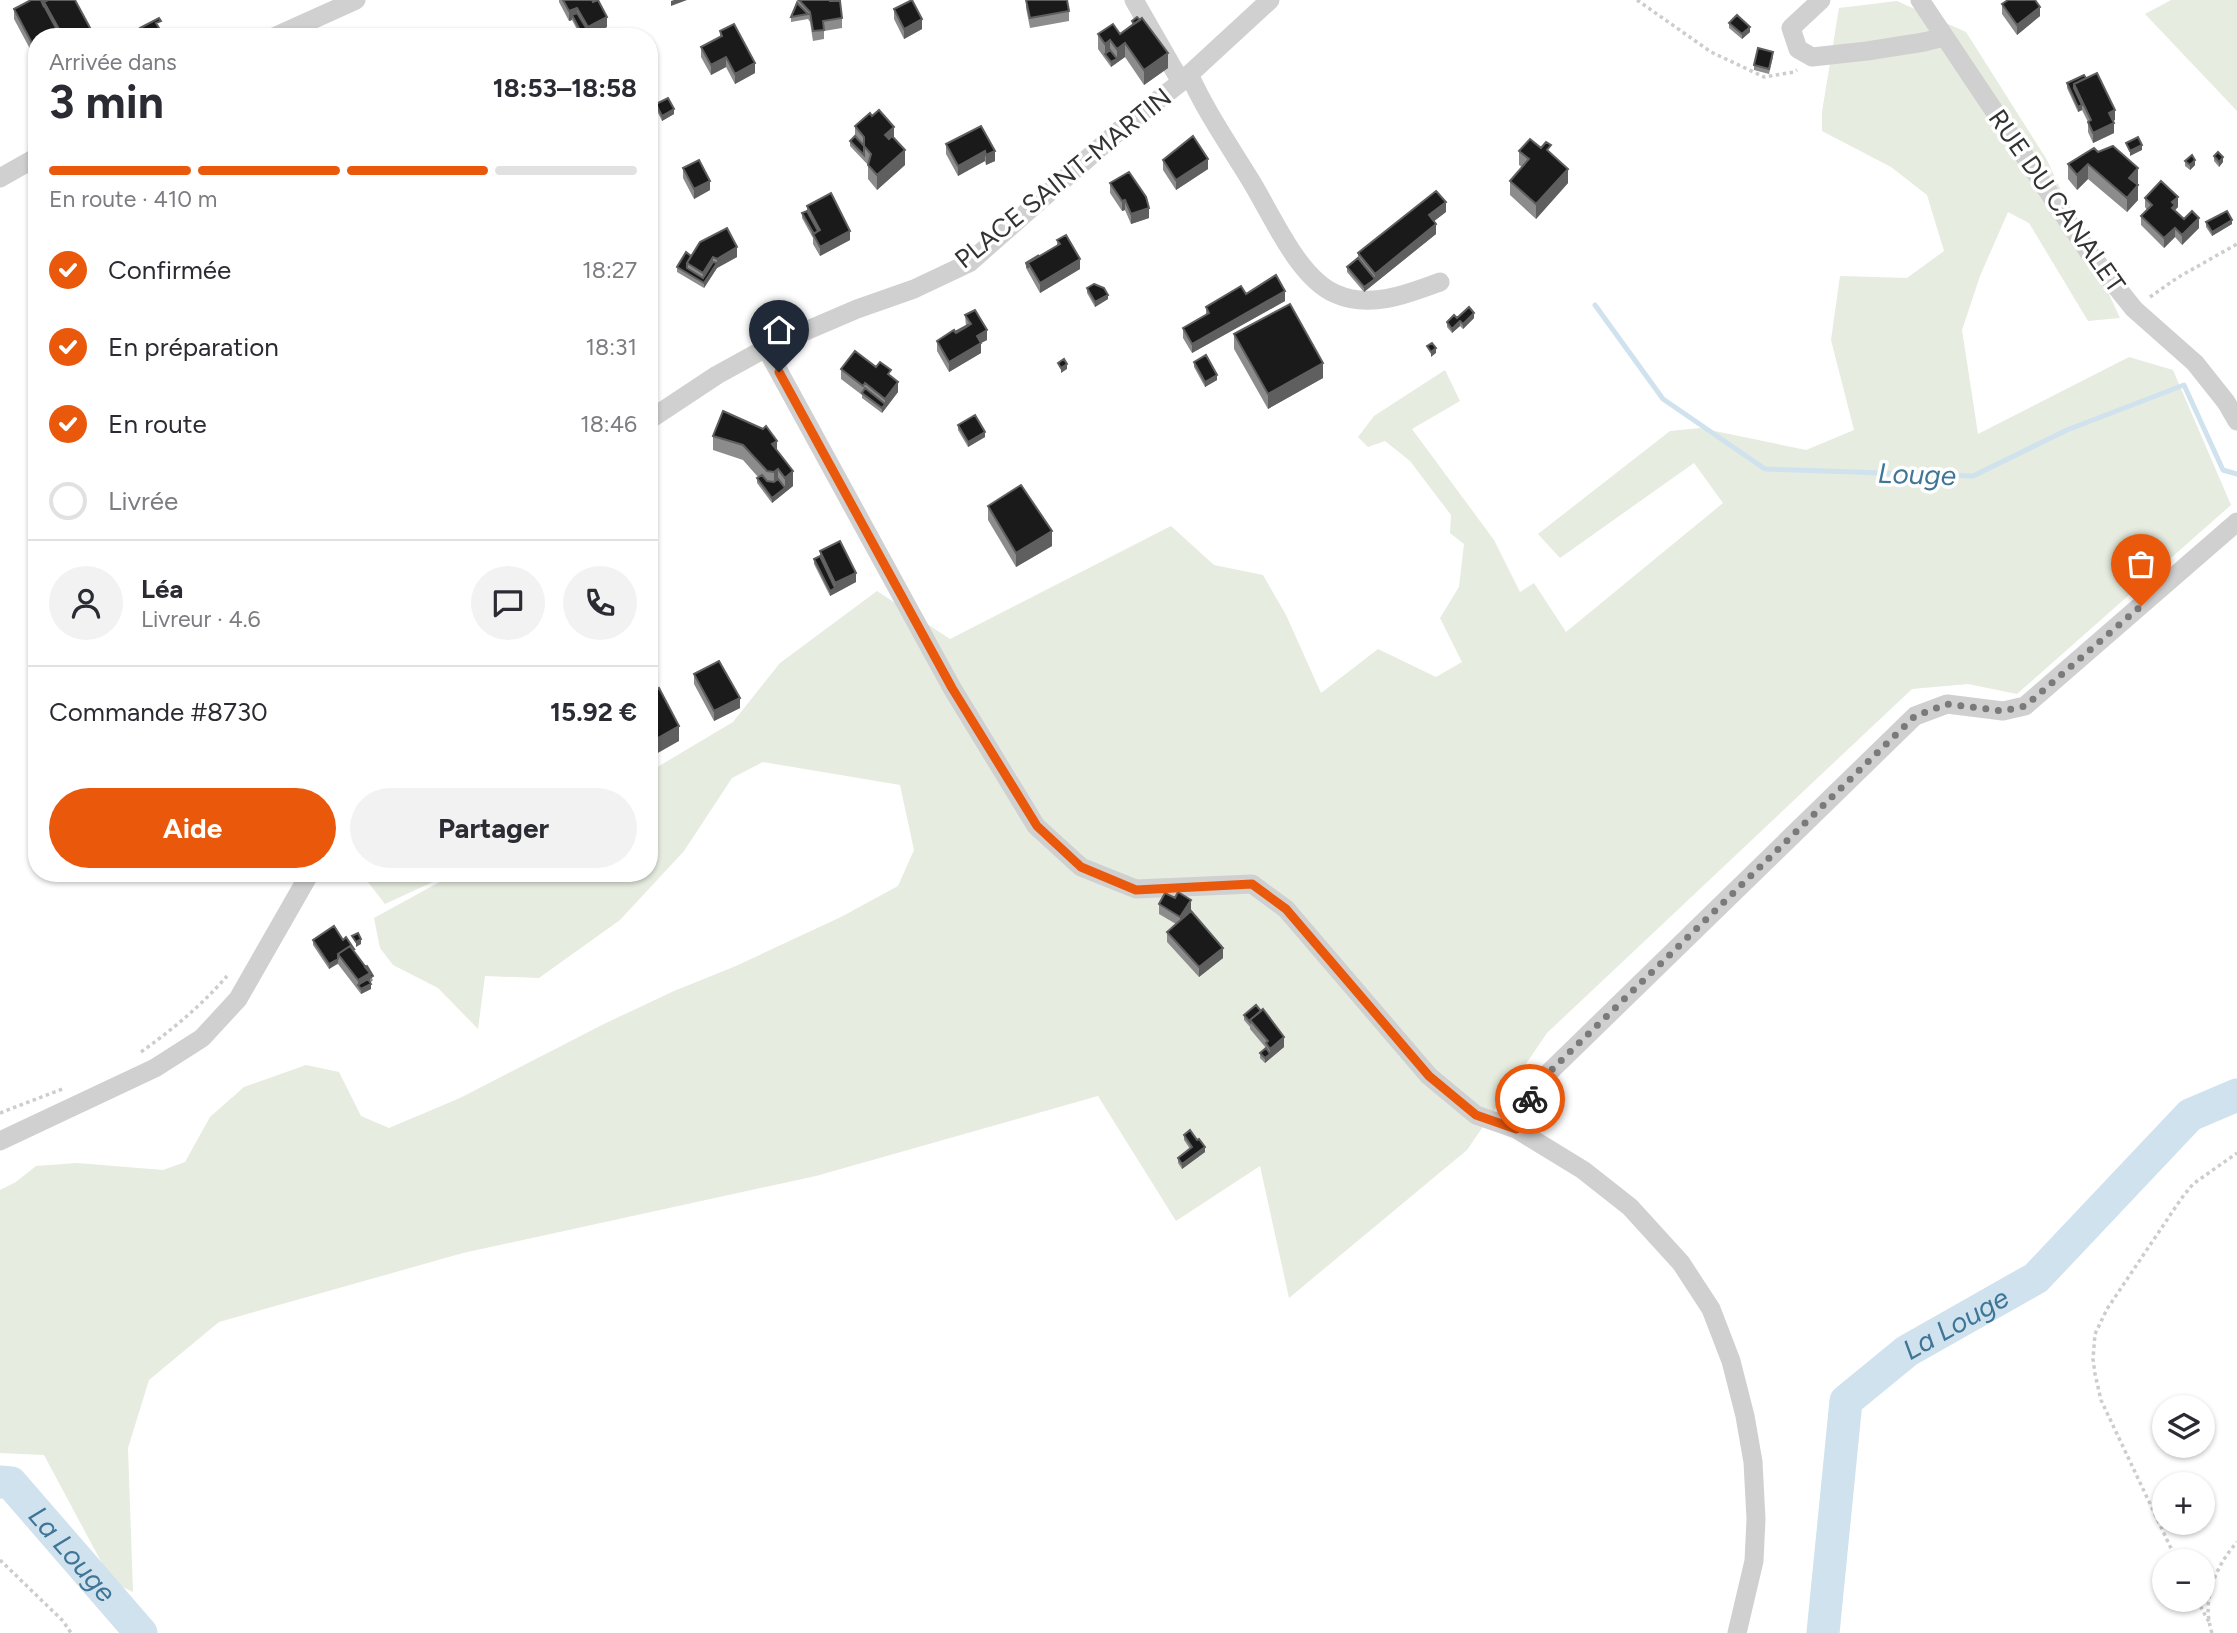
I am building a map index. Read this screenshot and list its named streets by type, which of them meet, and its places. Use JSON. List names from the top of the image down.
{
  "streets": {
    "street": ["PLACE SAINT-MARTIN", "RUE DU CANALET"]
  },
  "water": ["Louge", "La Louge"],
  "page": {
    "heading": ["3 min", "Arrivée dans", "18:53–18:58"],
    "panel": [
      "Léa",
      "Livreur · 4.6",
      "Commande #8730",
      "15.92 €"
    ],
    "bar": "En route · 410 m",
    "list": [
      ["Confirmée", "18:27"],
      ["En préparation", "18:31"],
      ["En route", "18:46"],
      "Livrée"
    ],
    "buttons": ["Aide", "Partager"],
    "map_buttons": ["+", "−"]
  }
}
